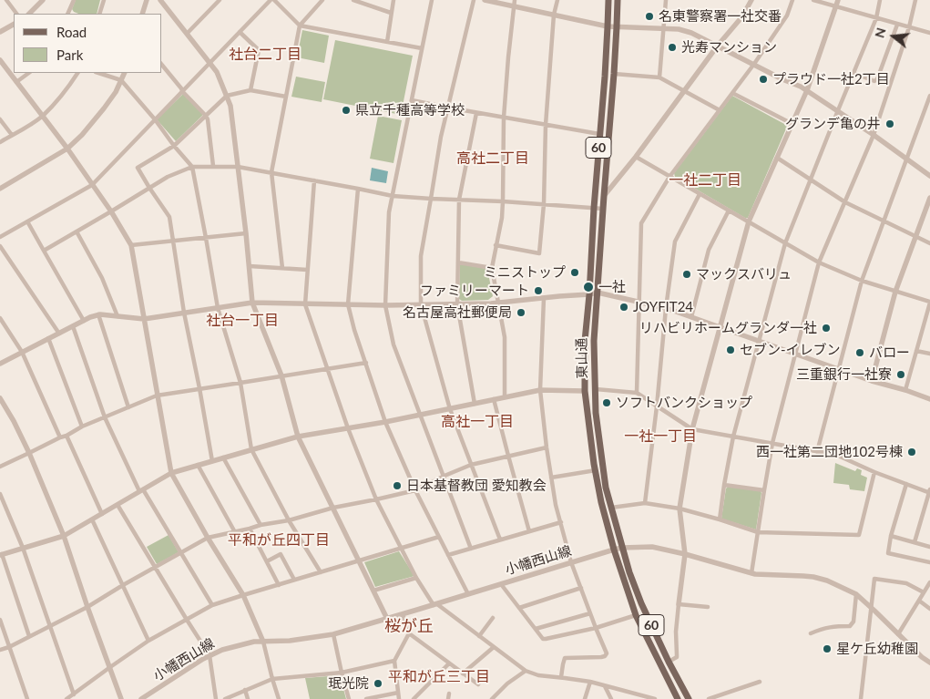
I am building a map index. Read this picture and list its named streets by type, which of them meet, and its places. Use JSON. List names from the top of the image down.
{
  "streets": {
    "main road": ["60", "東山通"],
    "street": ["小幡西山線"]
  },
  "crossings": [
    ["東山通", "小幡西山線"]
  ],
  "districts": [
    "社台二丁目",
    "高社二丁目",
    "一社二丁目",
    "社台一丁目",
    "高社一丁目",
    "一社一丁目",
    "平和が丘四丁目",
    "桜が丘",
    "平和が丘三丁目"
  ],
  "places": [
    "名東警察署一社交番",
    "光寿マンション",
    "プラウド一社2丁目",
    "県立千種高等学校",
    "グランデ亀の井",
    "ミニストップ",
    "マックスバリュ",
    "一社",
    "ファミリーマート",
    "JOYFIT24",
    "名古屋高社郵便局",
    "リハビリホームグランダ一社",
    "セブン-イレブン",
    "バロー",
    "三重銀行一社寮",
    "ソフトバンクショップ",
    "西一社第二団地102号棟",
    "日本基督教団 愛知教会",
    "星ケ丘幼稚園",
    "珉光院"
  ],
  "legend": ["Road", "Park"],
  "north": "left"
}
